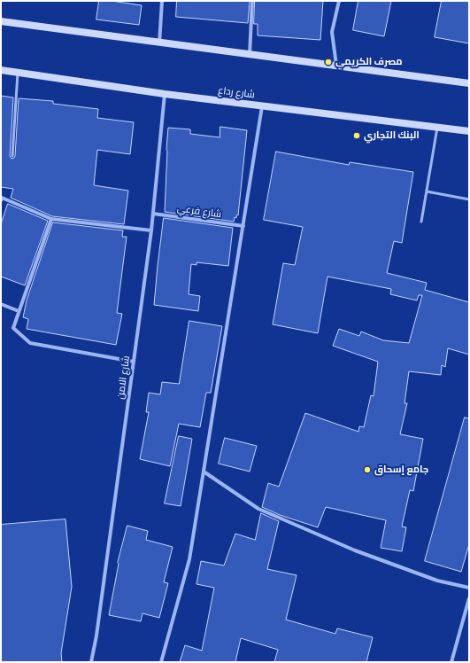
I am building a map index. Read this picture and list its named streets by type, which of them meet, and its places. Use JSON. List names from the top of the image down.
{
  "streets": {
    "main road": ["شارع رداع"],
    "street": ["شارع فرعي", "شارع الامن"]
  },
  "crossings": [
    ["شارع رداع", "شارع الامن"],
    ["شارع فرعي", "شارع الامن"]
  ],
  "places": ["مصرف الكريمي", "البنك التجاري", "جامع إسحاق"]
}
